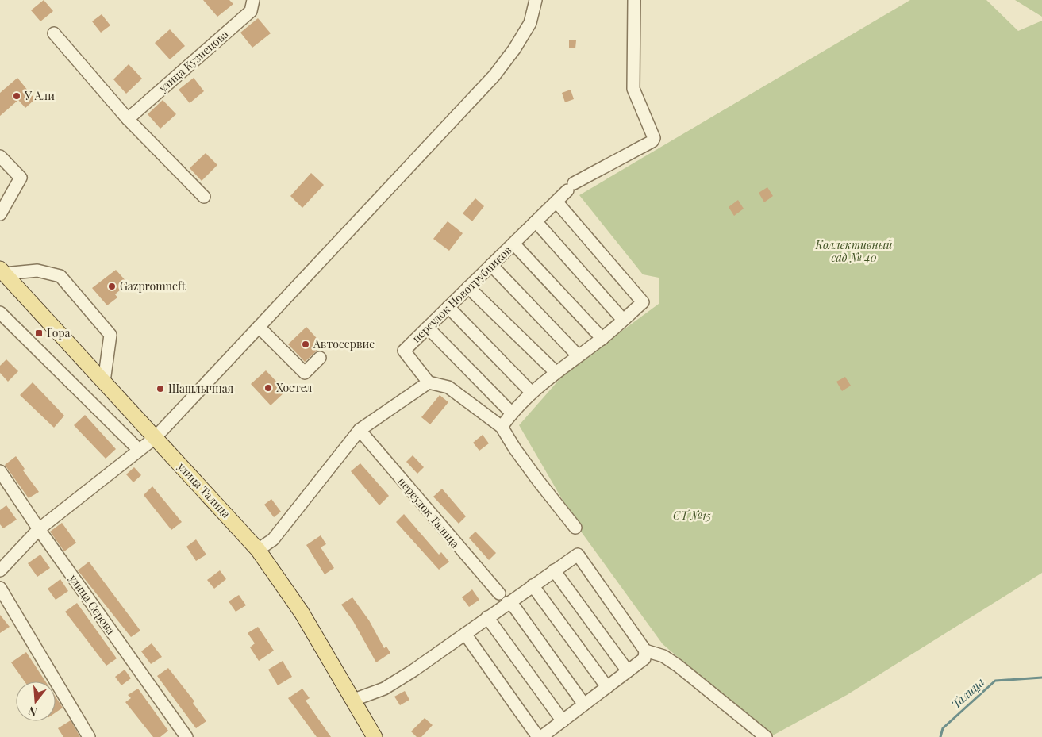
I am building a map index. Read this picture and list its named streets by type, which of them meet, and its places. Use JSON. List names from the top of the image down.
{
  "streets": {
    "main road": ["улица Талица"],
    "street": [
      "улица Кузнецова",
      "переулок Новотрубников",
      "переулок Талица",
      "улица Серова"
    ]
  },
  "water": ["Талица"],
  "parks": ["Коллективный сад № 40", "СТ №15"],
  "places": {
    "other": [
      "У Али",
      "Gazpromneft",
      "Автосервис",
      "Хостел",
      "Шашлычная"
    ],
    "transit": ["Гора"]
  },
  "north": "bottom"
}
